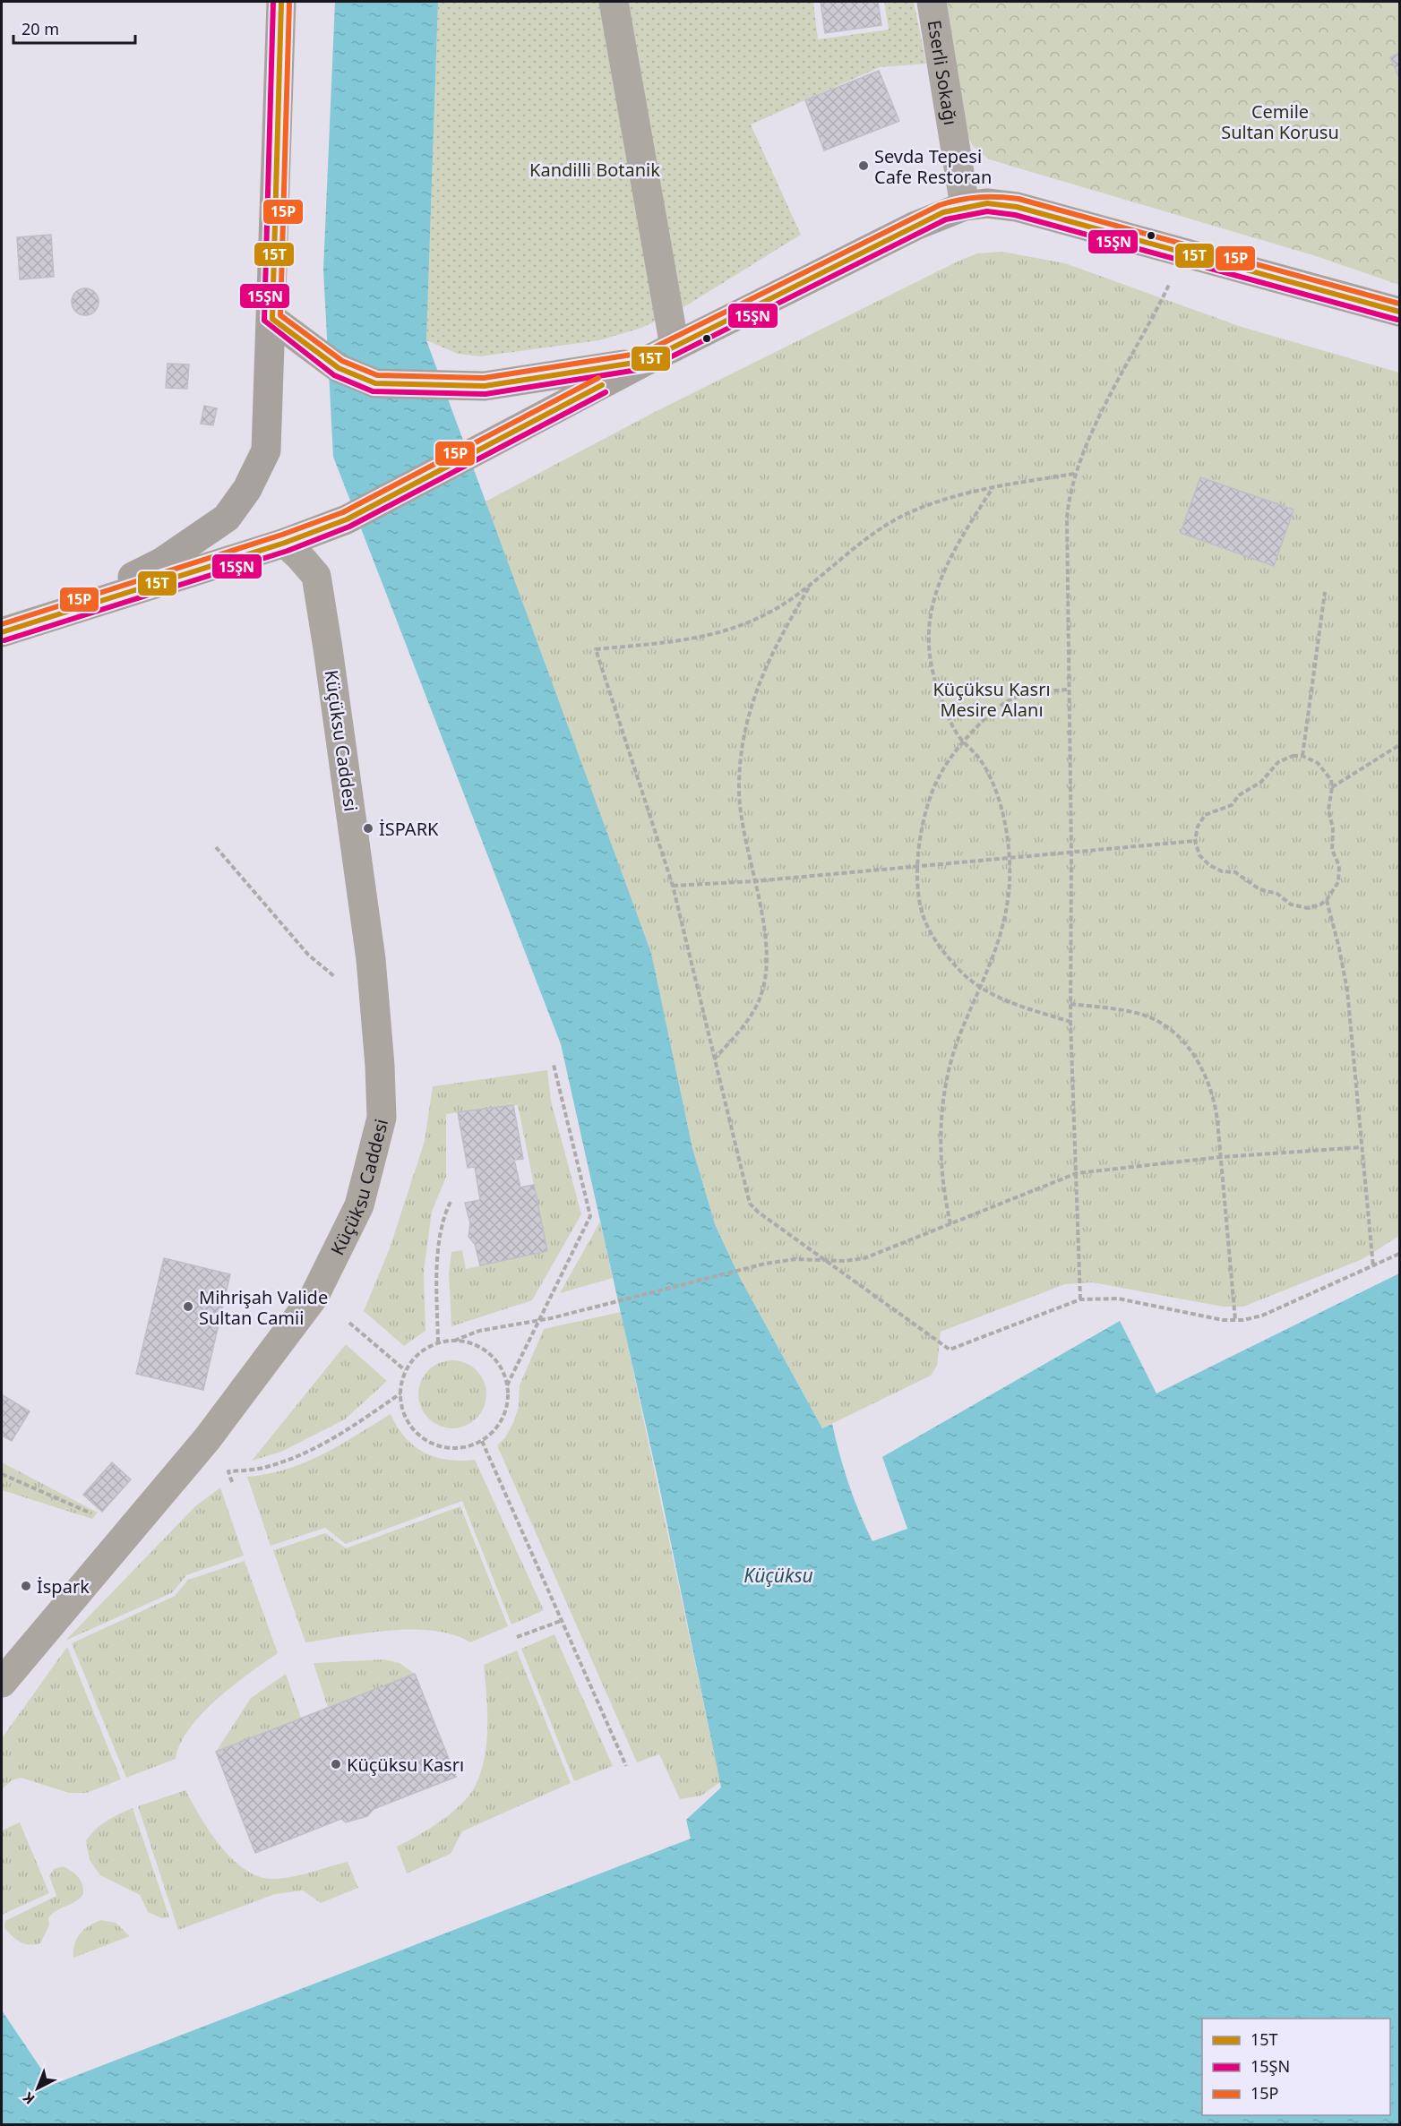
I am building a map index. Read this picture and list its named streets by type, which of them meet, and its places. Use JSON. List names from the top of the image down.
{
  "streets": {
    "street": ["Eserli Sokağı", "Küçüksu Caddesi"]
  },
  "water": ["Küçüksu"],
  "parks": ["Cemile Sultan Korusu", "Kandilli Botanik", "Küçüksu Kasrı Mesire Alanı"],
  "places": [
    "Sevda Tepesi Cafe Restoran",
    "İSPARK",
    "Mihrişah Valide Sultan Camii",
    "İspark",
    "Küçüksu Kasrı"
  ],
  "lines": ["transit line 15T", "transit line 15ŞN", "transit line 15P"],
  "legend": ["15T", "15ŞN", "15P"],
  "scale_bar": "20 m",
  "north": "bottom left"
}
